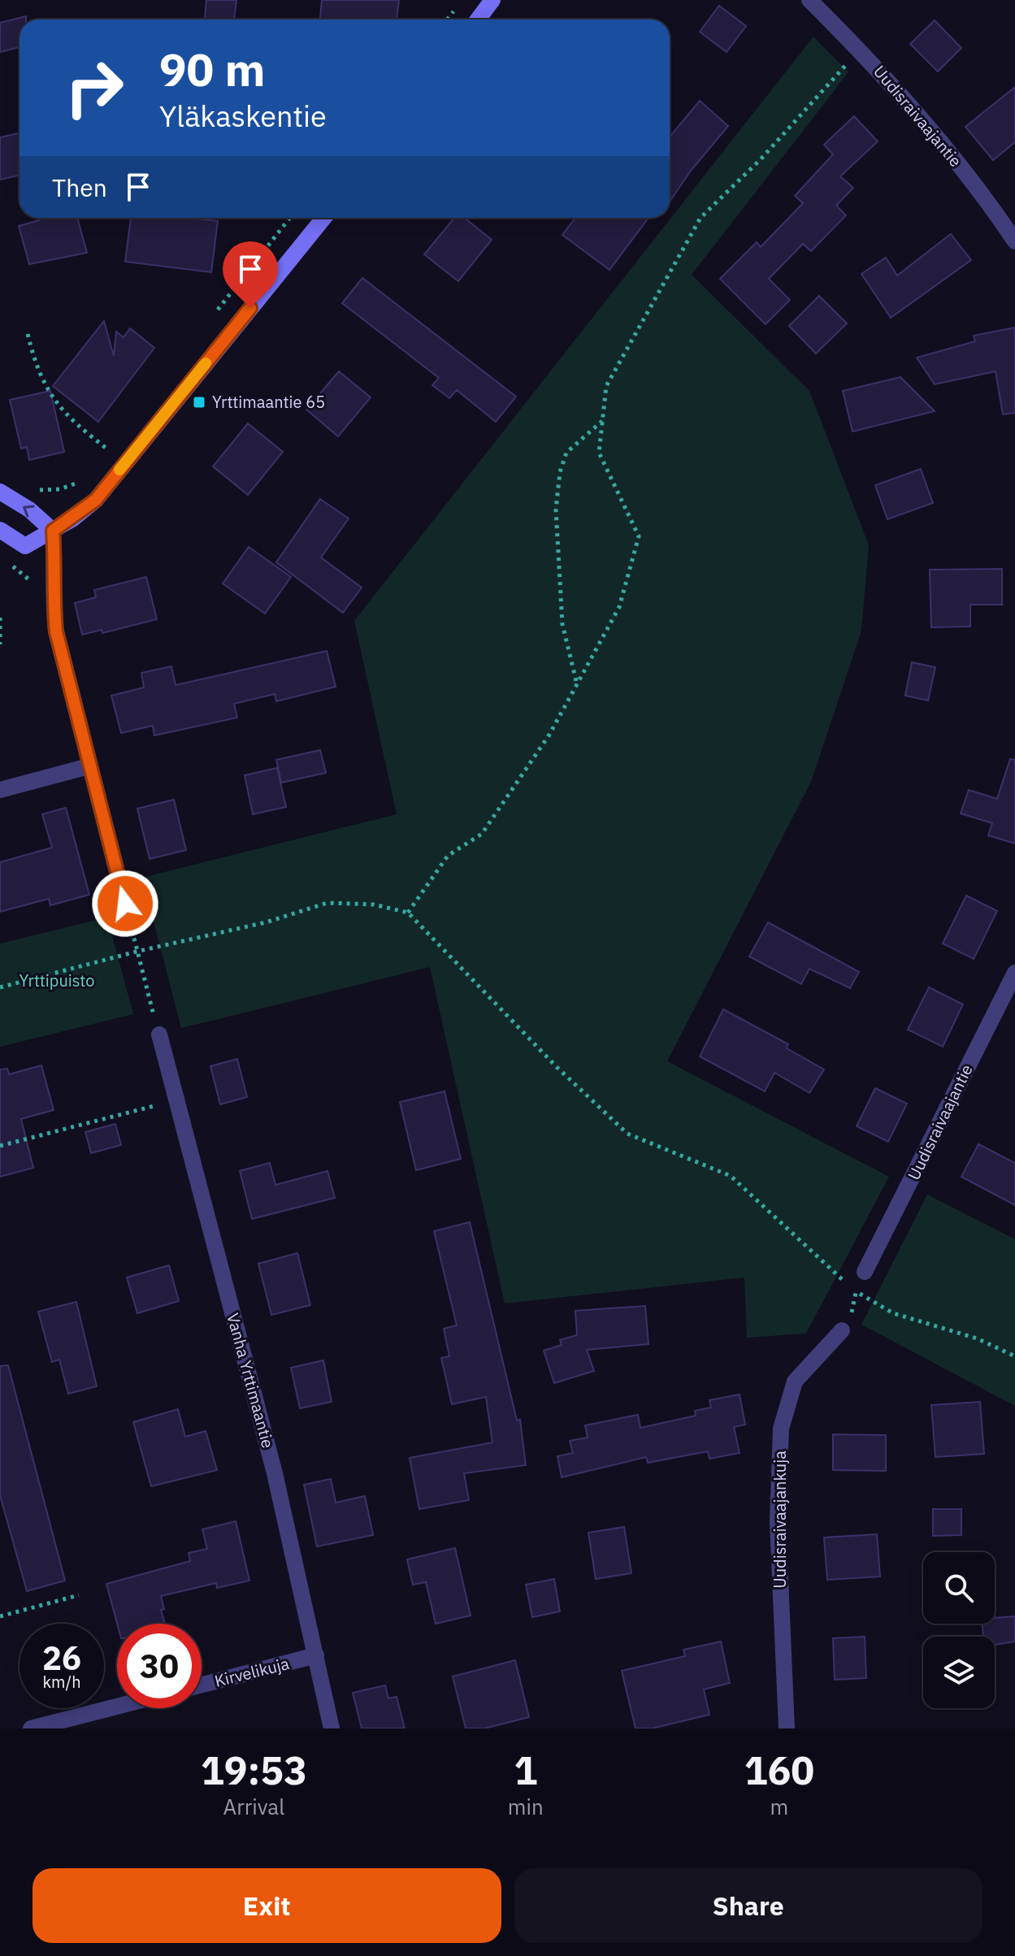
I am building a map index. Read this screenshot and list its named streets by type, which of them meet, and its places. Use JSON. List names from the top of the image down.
{
  "streets": {
    "street": [
      "Uudisraivaajantie",
      "Vanha Yrttimaantie",
      "Uudisraivaajankuja",
      "Kirvelikuja"
    ]
  },
  "crossings": [
    ["Vanha Yrttimaantie", "Kirvelikuja"]
  ],
  "parks": ["Yrttipuisto"],
  "places": {
    "transit": ["Yrttimaantie 65"]
  },
  "page": {
    "turn": ["90 m", "Yläkaskentie"],
    "then": "Then",
    "speed": "26 km/h",
    "limit": "30",
    "eta": [
      "19:53",
      "Arrival",
      "1",
      "min",
      "160",
      "m"
    ],
    "buttons": ["Exit", "Share"]
  }
}
